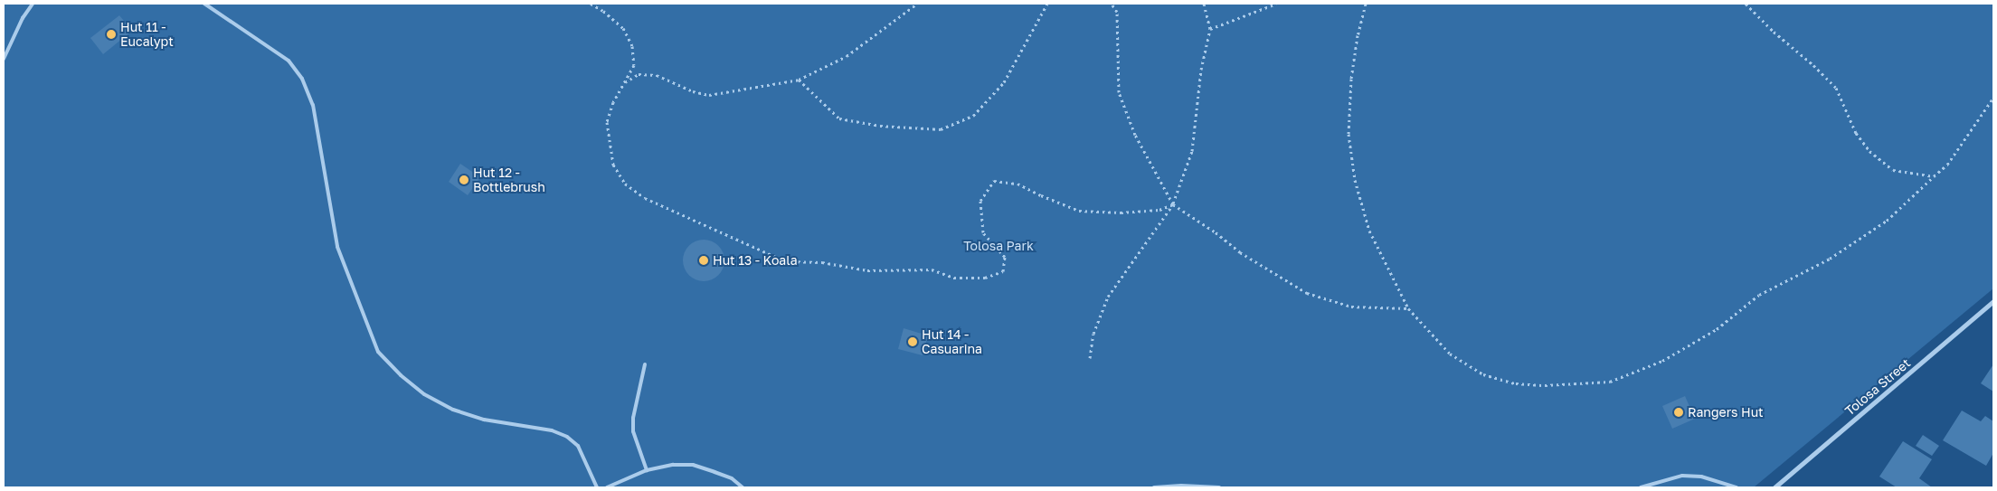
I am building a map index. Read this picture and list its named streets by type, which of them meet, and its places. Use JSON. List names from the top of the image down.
{
  "streets": {
    "street": ["Tolosa Street"]
  },
  "parks": ["Tolosa Park"],
  "places": [
    "Hut 11 - Eucalypt",
    "Hut 12 - Bottlebrush",
    "Hut 13 - Koala",
    "Hut 14 - Casuarina",
    "Rangers Hut"
  ]
}
